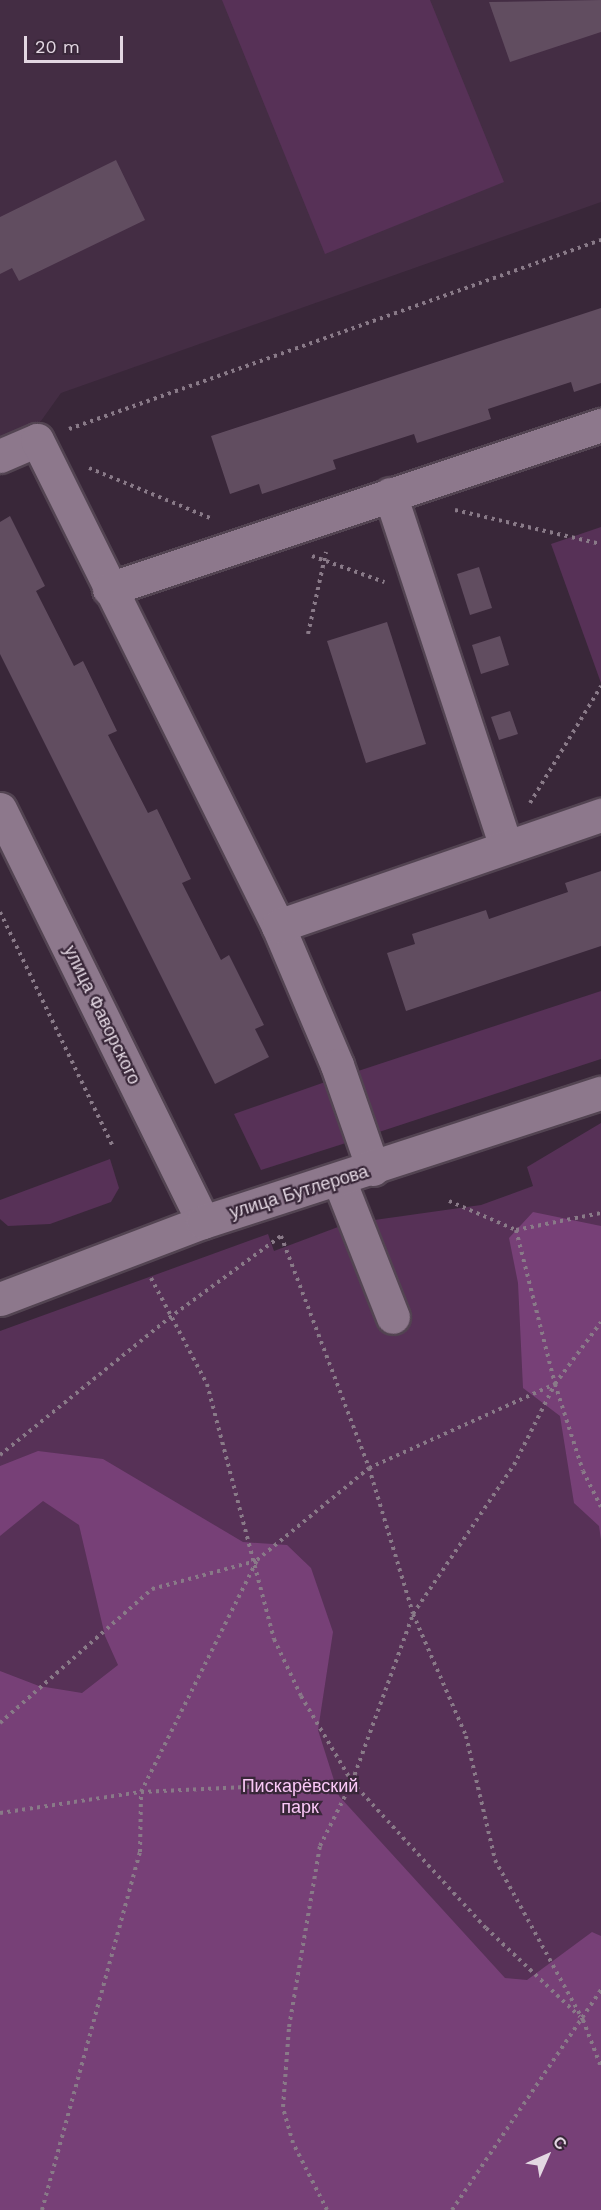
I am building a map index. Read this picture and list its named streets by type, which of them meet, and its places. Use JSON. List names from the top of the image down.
{
  "streets": {
    "street": ["улица Фаворского", "улица Бутлерова"]
  },
  "crossings": [
    ["улица Фаворского", "улица Бутлерова"]
  ],
  "parks": ["Пискарёвский парк"],
  "scale_bar": "20 m",
  "north": "top right"
}
